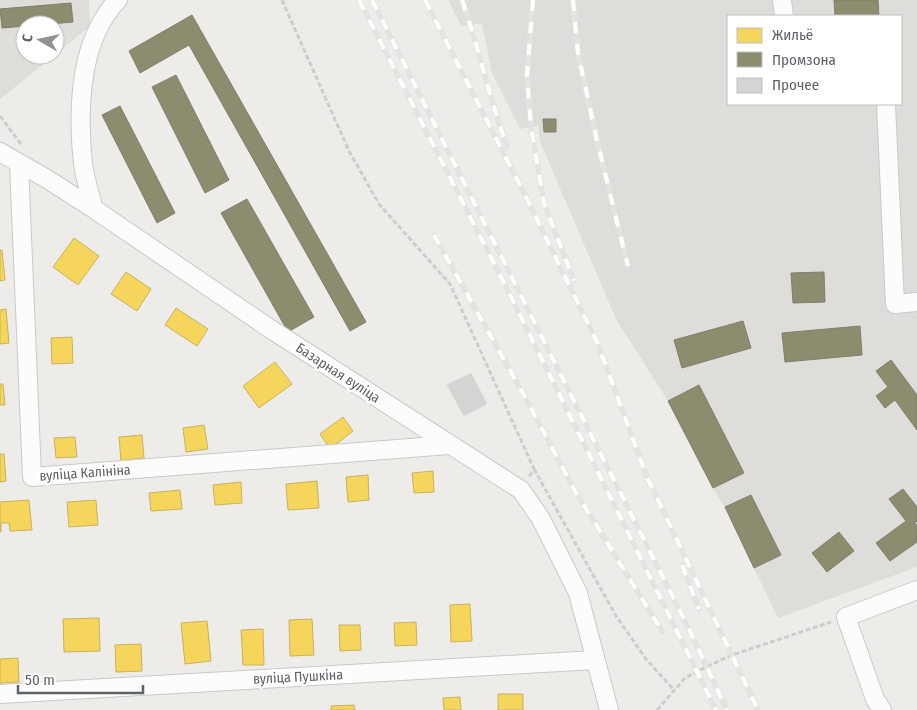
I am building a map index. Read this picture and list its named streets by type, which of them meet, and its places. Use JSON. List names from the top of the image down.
{
  "streets": {
    "street": ["Базарная вуліца", "вуліца Калініна", "вуліца Пушкіна"]
  },
  "crossings": [
    ["Базарная вуліца", "вуліца Калініна"],
    ["Базарная вуліца", "вуліца Пушкіна"]
  ],
  "legend": ["Жильё", "Промзона", "Прочее"],
  "scale_bar": "50 m",
  "north": "left"
}
